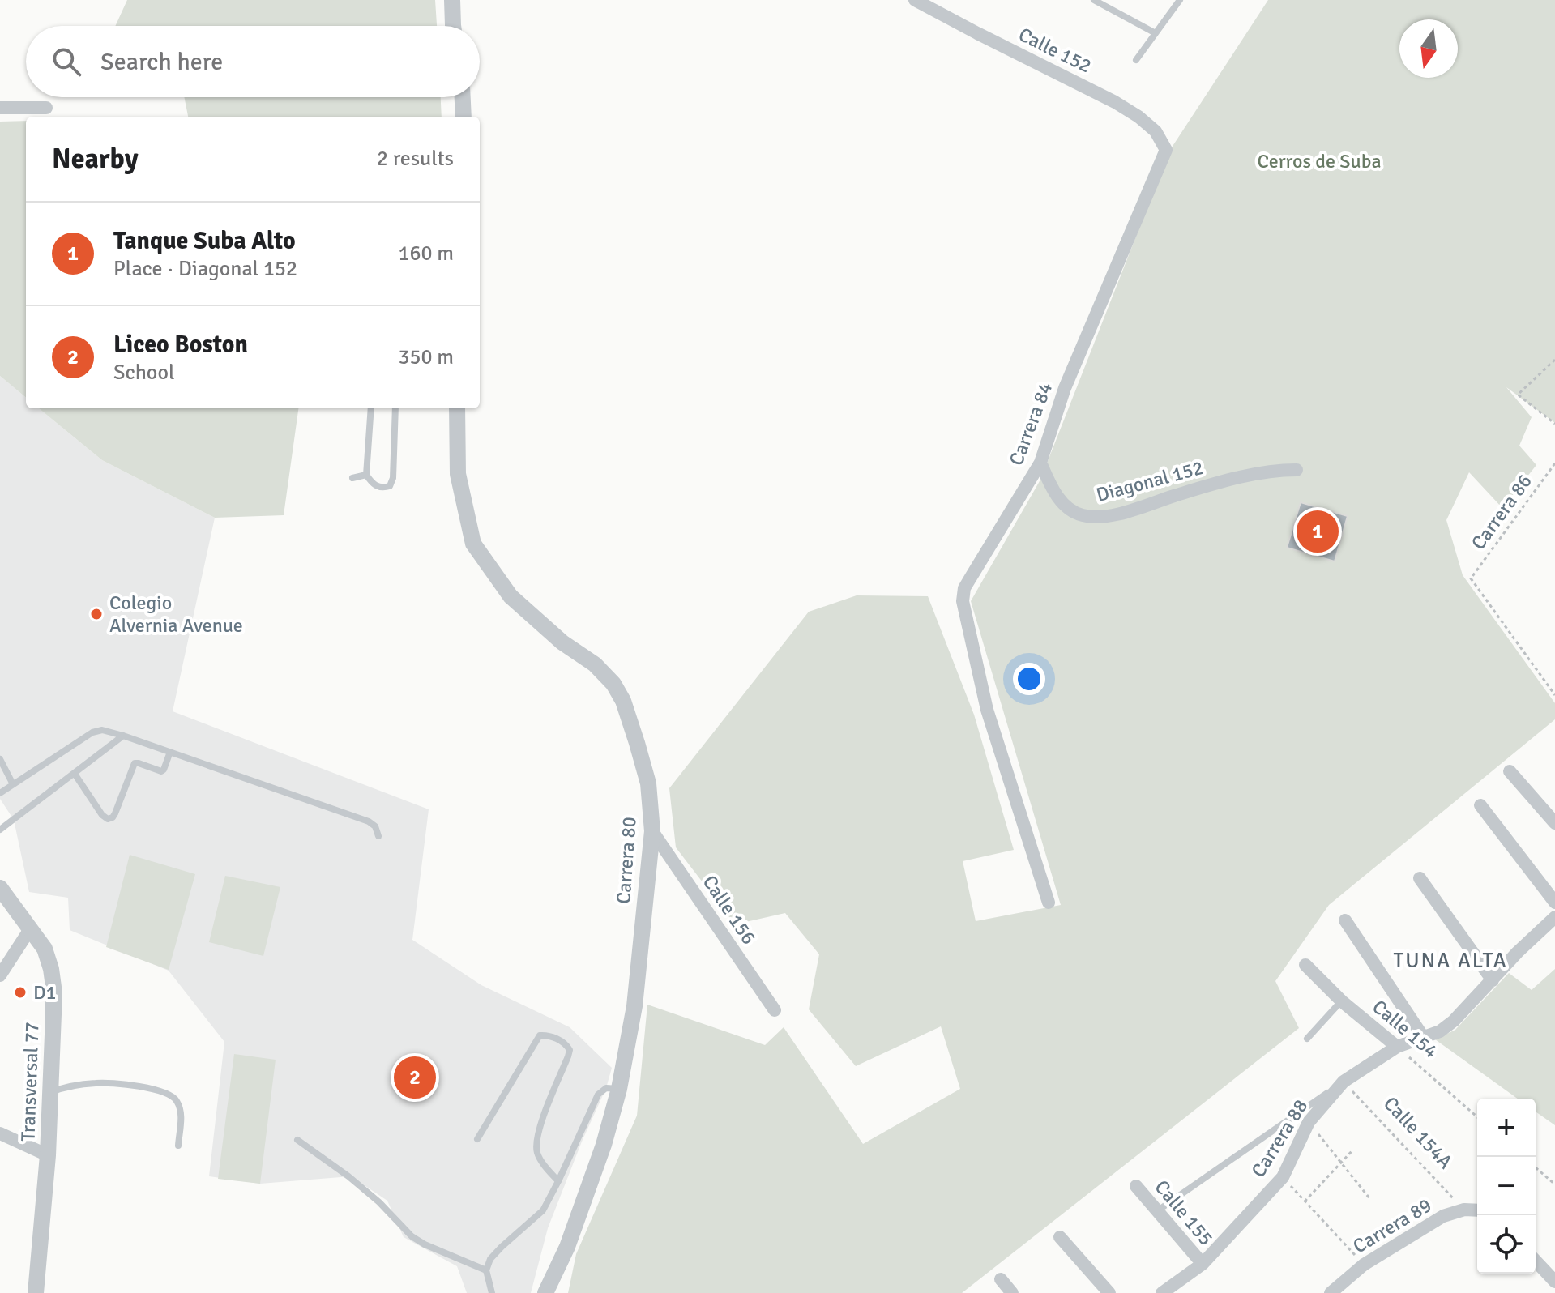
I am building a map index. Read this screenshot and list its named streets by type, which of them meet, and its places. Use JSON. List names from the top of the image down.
{
  "streets": {
    "street": [
      "Calle 152",
      "Carrera 84",
      "Diagonal 152",
      "Carrera 80",
      "Calle 156",
      "Calle 154",
      "Transversal 77",
      "Carrera 88",
      "Calle 155",
      "Carrera 89"
    ],
    "path": ["Carrera 86", "Calle 154A"]
  },
  "crossings": [
    ["Calle 152", "Carrera 84"],
    ["Carrera 84", "Diagonal 152"],
    ["Carrera 80", "Calle 156"],
    ["Calle 154", "Carrera 88"],
    ["Calle 154A", "Carrera 88"],
    ["Calle 154A", "Carrera 89"],
    ["Carrera 88", "Calle 155"]
  ],
  "districts": ["TUNA ALTA"],
  "parks": ["Cerros de Suba"],
  "places": ["Colegio Alvernia Avenue", "D1"],
  "north": "bottom",
  "page": {
    "search": "Search here",
    "heading": ["Nearby", "2 results"],
    "list": [
      {
        "mark": "1",
        "name": "Tanque Suba Alto",
        "note": "Place · Diagonal 152",
        "value": "160 m"
      },
      {
        "mark": "2",
        "name": "Liceo Boston",
        "note": "School",
        "value": "350 m"
      }
    ],
    "pins": ["1", "2"],
    "map_buttons": ["+", "−"]
  }
}
